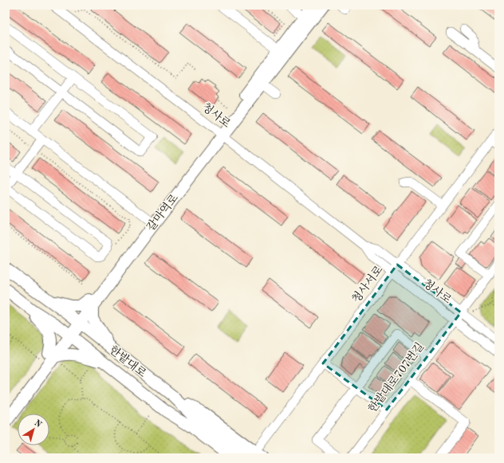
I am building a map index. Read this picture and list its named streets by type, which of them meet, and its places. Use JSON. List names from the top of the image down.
{
  "streets": {
    "main road": ["갈마역로", "한밭대로"],
    "street": ["청사로", "청사서로", "한밭대로707번길"]
  },
  "crossings": [
    ["청사로", "갈마역로"],
    ["청사로", "청사서로"],
    ["청사로", "한밭대로707번길"],
    ["갈마역로", "한밭대로"],
    ["청사서로", "한밭대로"]
  ],
  "north": "top right"
}
